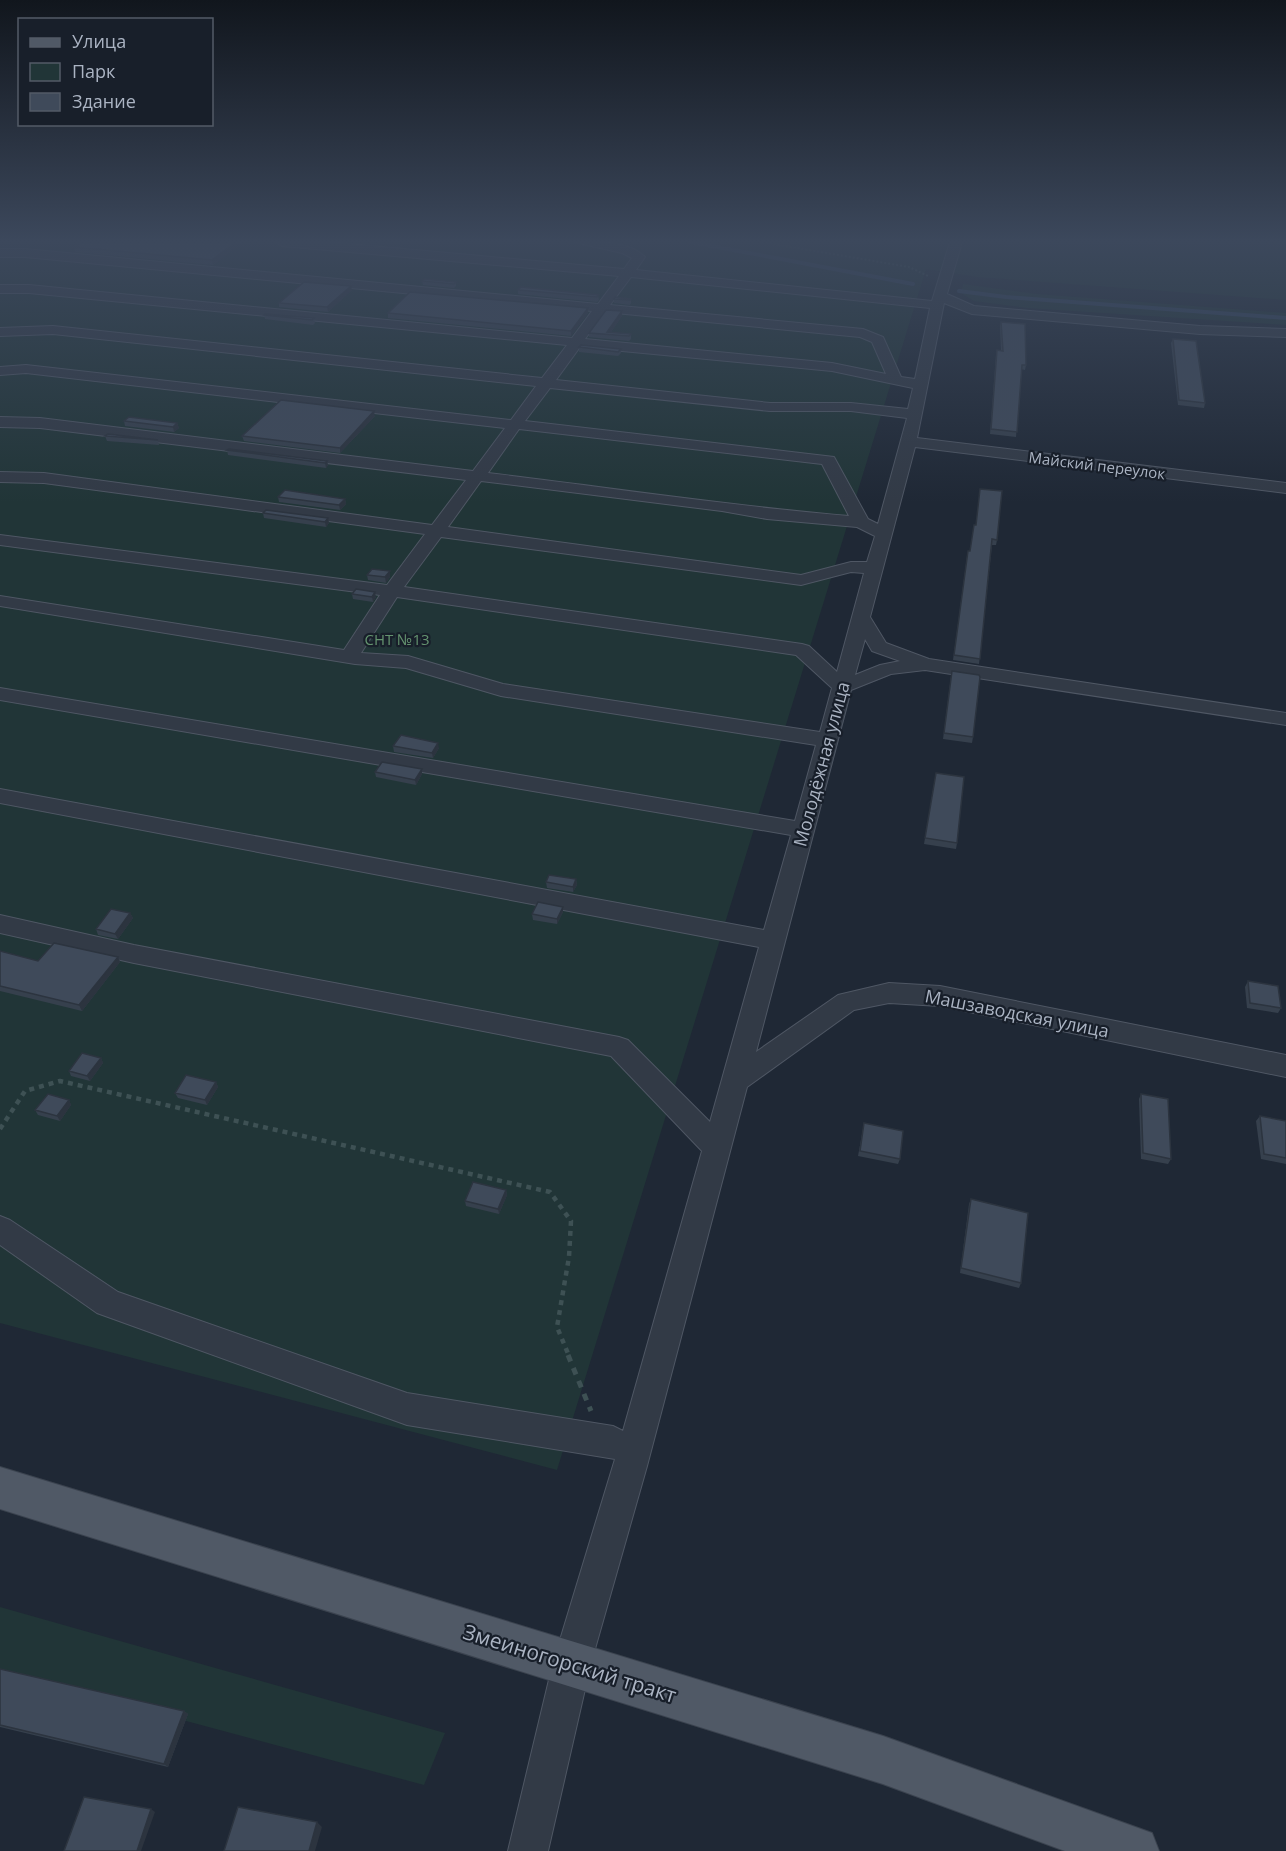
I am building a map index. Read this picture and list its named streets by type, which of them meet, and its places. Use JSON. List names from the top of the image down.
{
  "streets": {
    "main road": ["Змеиногорский тракт"],
    "street": ["Майский переулок", "Молодёжная улица", "Машзаводская улица"]
  },
  "crossings": [
    ["Майский переулок", "Молодёжная улица"],
    ["Молодёжная улица", "Машзаводская улица"],
    ["Молодёжная улица", "Змеиногорский тракт"]
  ],
  "parks": ["СНТ №13"],
  "legend": ["Улица", "Парк", "Здание"]
}
